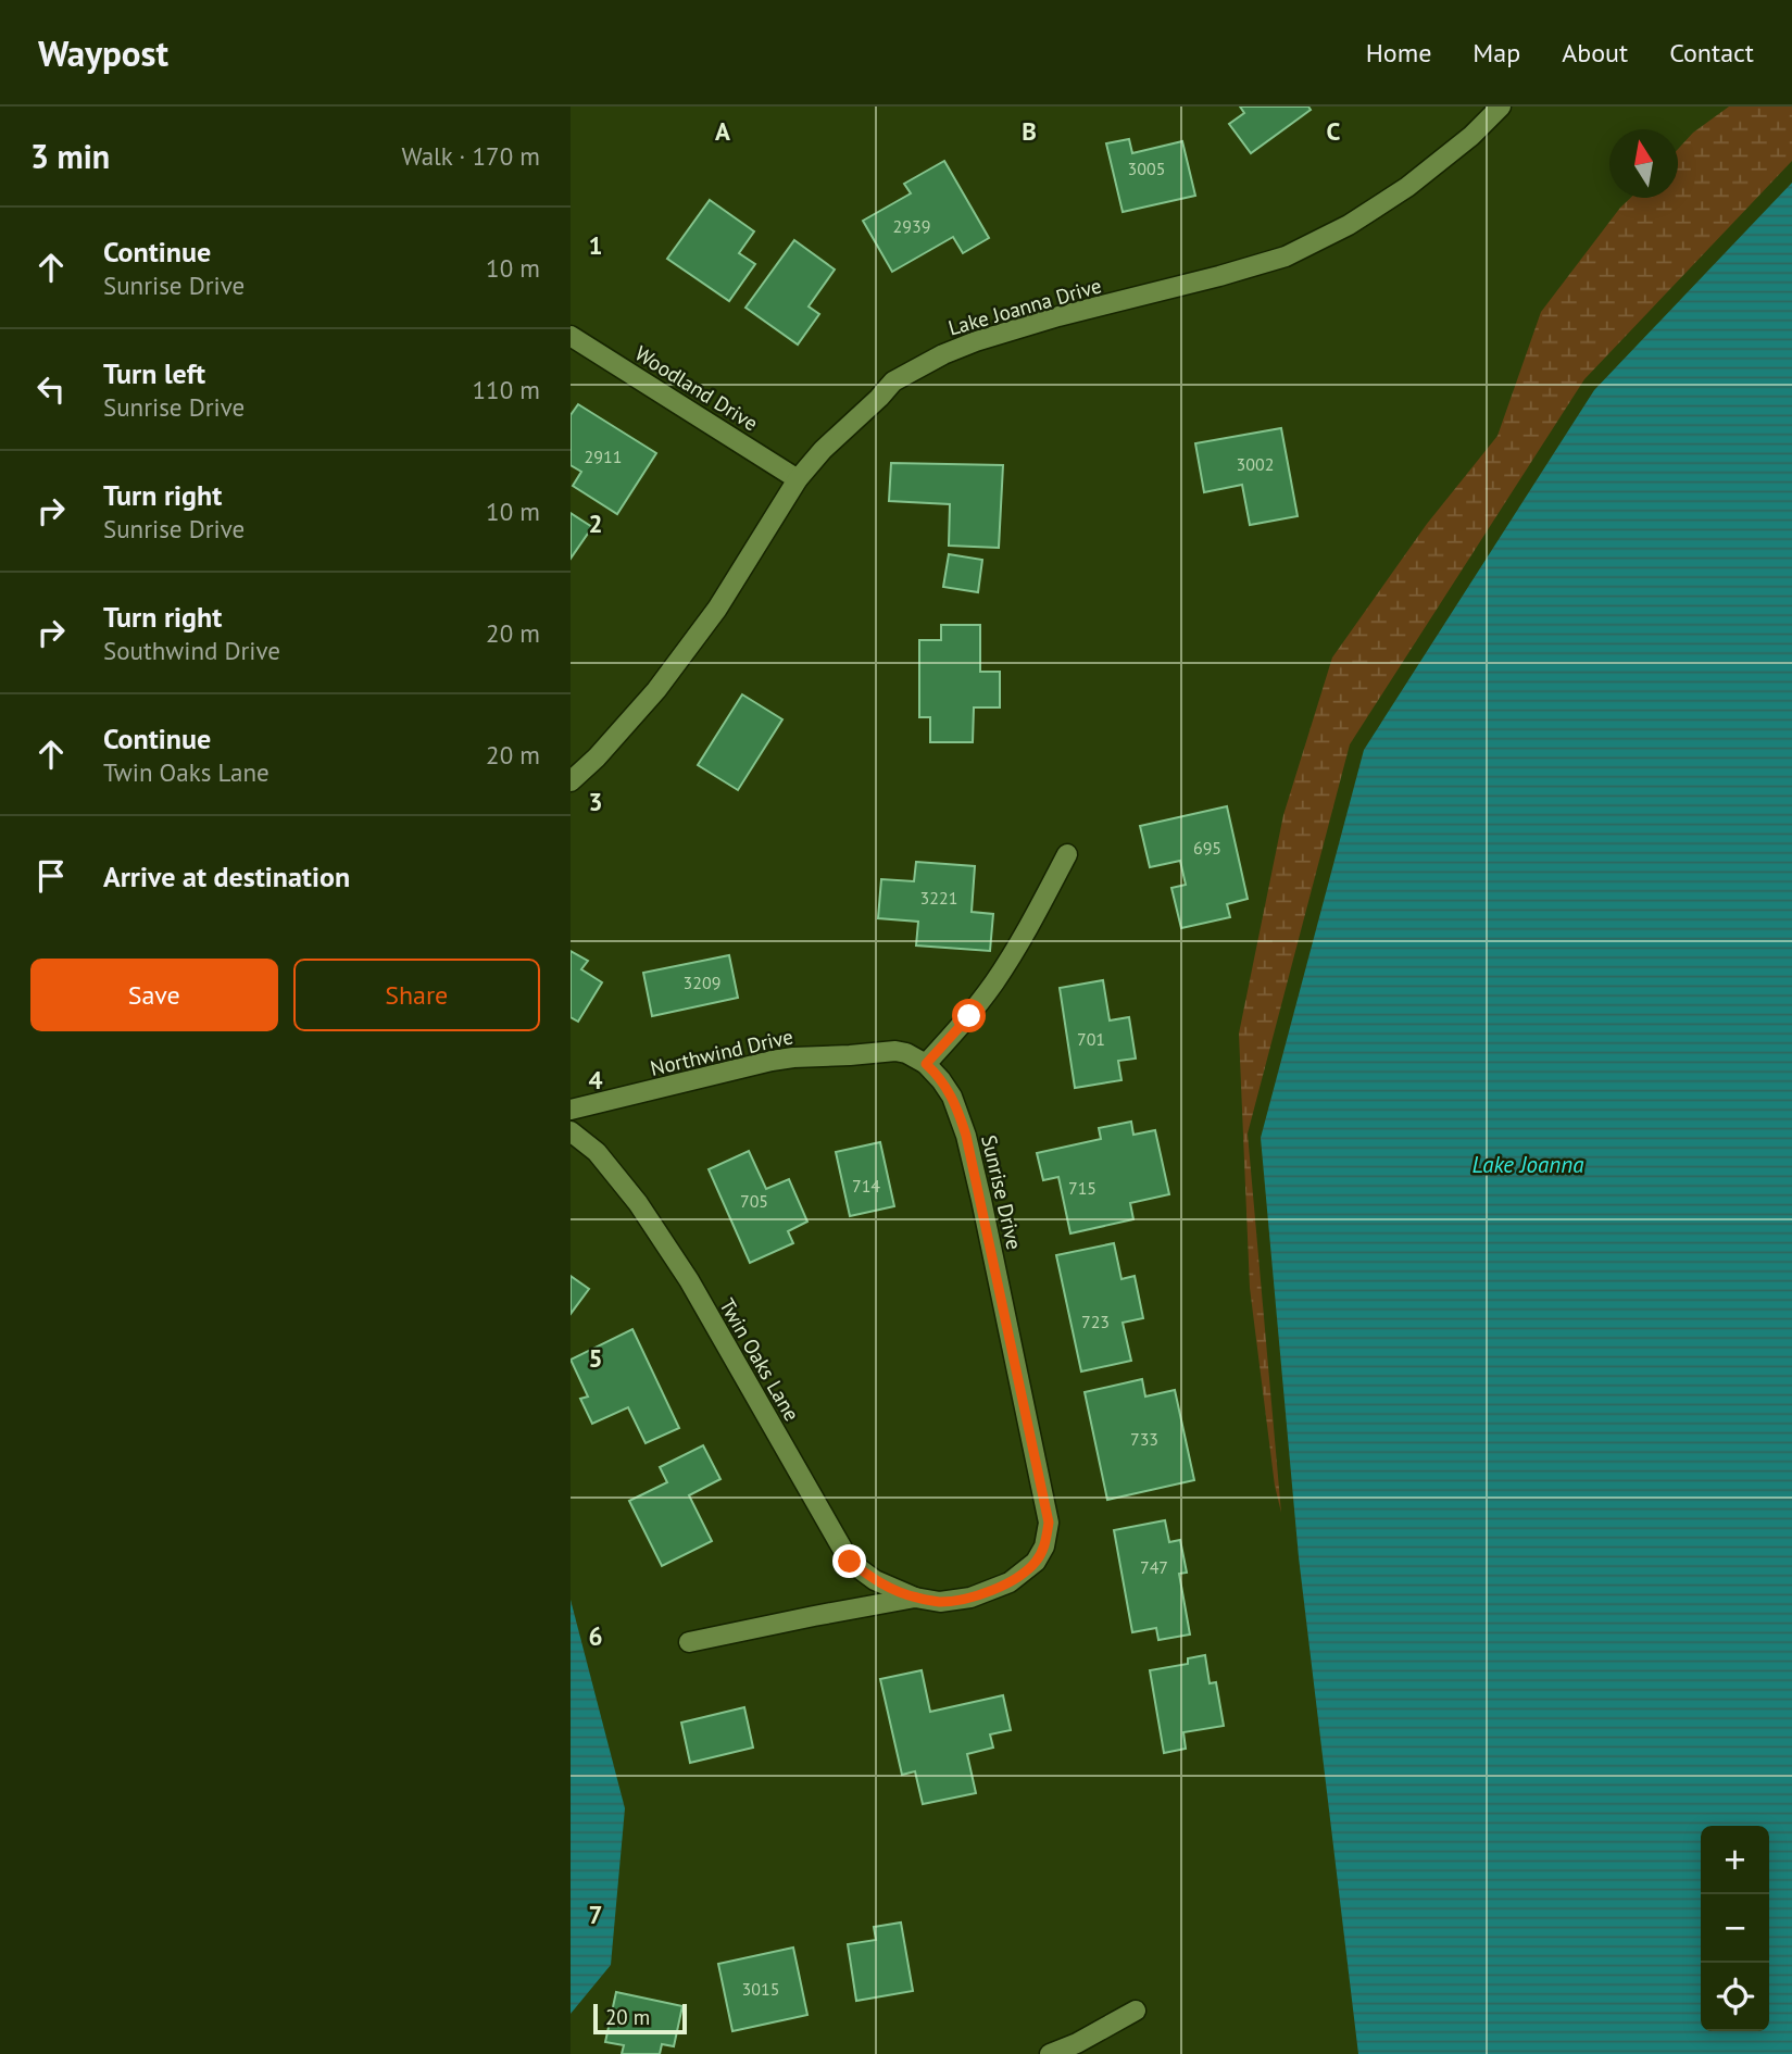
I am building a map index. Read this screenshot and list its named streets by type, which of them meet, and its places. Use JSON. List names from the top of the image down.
{
  "streets": {
    "street": [
      "Lake Joanna Drive",
      "Woodland Drive",
      "Northwind Drive",
      "Sunrise Drive",
      "Twin Oaks Lane"
    ]
  },
  "crossings": [
    ["Lake Joanna Drive", "Woodland Drive"],
    ["Northwind Drive", "Sunrise Drive"],
    ["Sunrise Drive", "Twin Oaks Lane"]
  ],
  "water": ["Lake Joanna"],
  "house_numbers": [
    "3005",
    "2939",
    "2911",
    "3002",
    "695",
    "3221",
    "3209",
    "701",
    "714",
    "715",
    "705",
    "723",
    "733",
    "747",
    "3015"
  ],
  "scale_bar": "20 m",
  "north": "top",
  "page": {
    "header": "Waypost",
    "nav": [
      "Home",
      "Map",
      "About",
      "Contact"
    ],
    "heading": ["3 min", "Walk · 170 m"],
    "list": [
      ["Continue", "Sunrise Drive", "10 m"],
      ["Turn left", "Sunrise Drive", "110 m"],
      ["Turn right", "Sunrise Drive", "10 m"],
      ["Turn right", "Southwind Drive", "20 m"],
      ["Continue", "Twin Oaks Lane", "20 m"],
      "Arrive at destination"
    ],
    "buttons": ["Save", "Share"],
    "map_buttons": ["+", "−"],
    "scale": "20 m"
  },
  "grid": {
    "columns": ["A", "B", "C"],
    "rows": [
      "1",
      "2",
      "3",
      "4",
      "5",
      "6",
      "7"
    ]
  }
}
